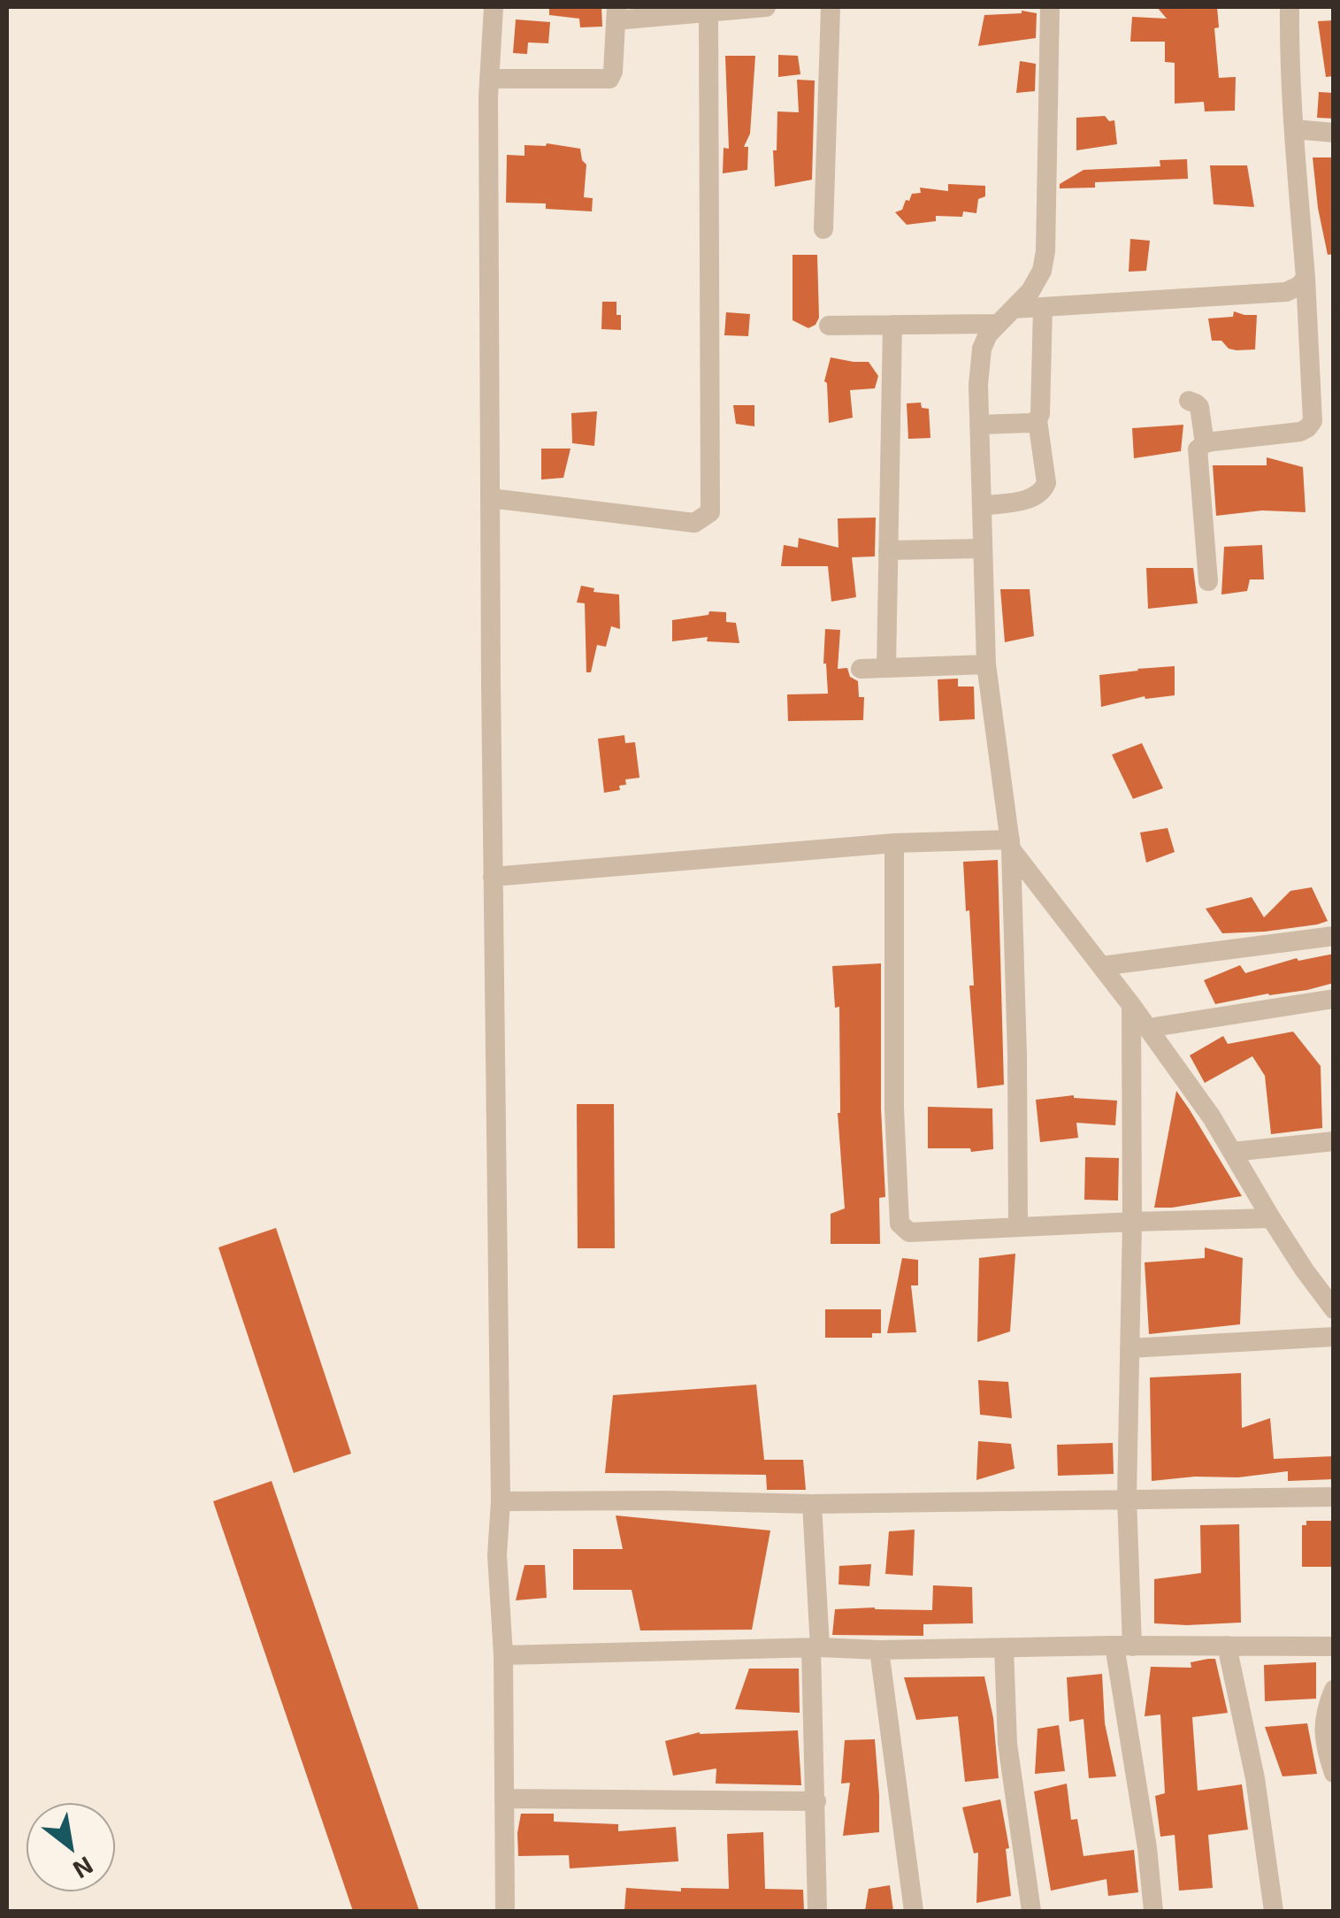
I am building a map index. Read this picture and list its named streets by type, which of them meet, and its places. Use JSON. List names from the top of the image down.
{
  "north": "bottom right"
}
